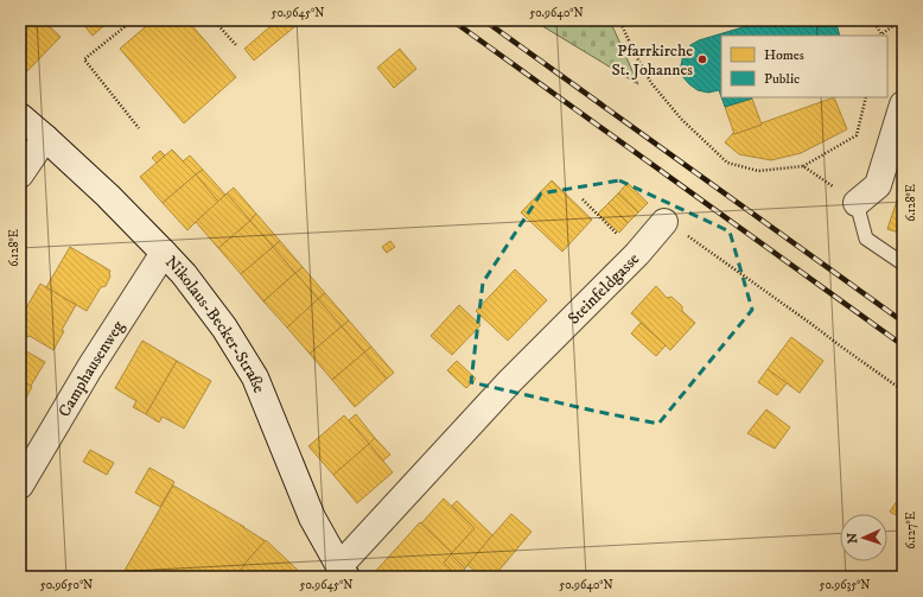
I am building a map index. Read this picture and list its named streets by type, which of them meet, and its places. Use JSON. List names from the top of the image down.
{
  "streets": {
    "street": ["Steinfeldgasse", "Nikolaus-Becker-Straße", "Camphausenweg"]
  },
  "crossings": [
    ["Steinfeldgasse", "Nikolaus-Becker-Straße"],
    ["Nikolaus-Becker-Straße", "Camphausenweg"]
  ],
  "places": ["Pfarrkirche St. Johannes"],
  "legend": ["Homes", "Public"],
  "north": "left",
  "coordinates": [
    "50.9645°N",
    "50.9640°N",
    "6.128°E",
    "6.127°E",
    "50.9650°N",
    "50.9635°N"
  ]
}
